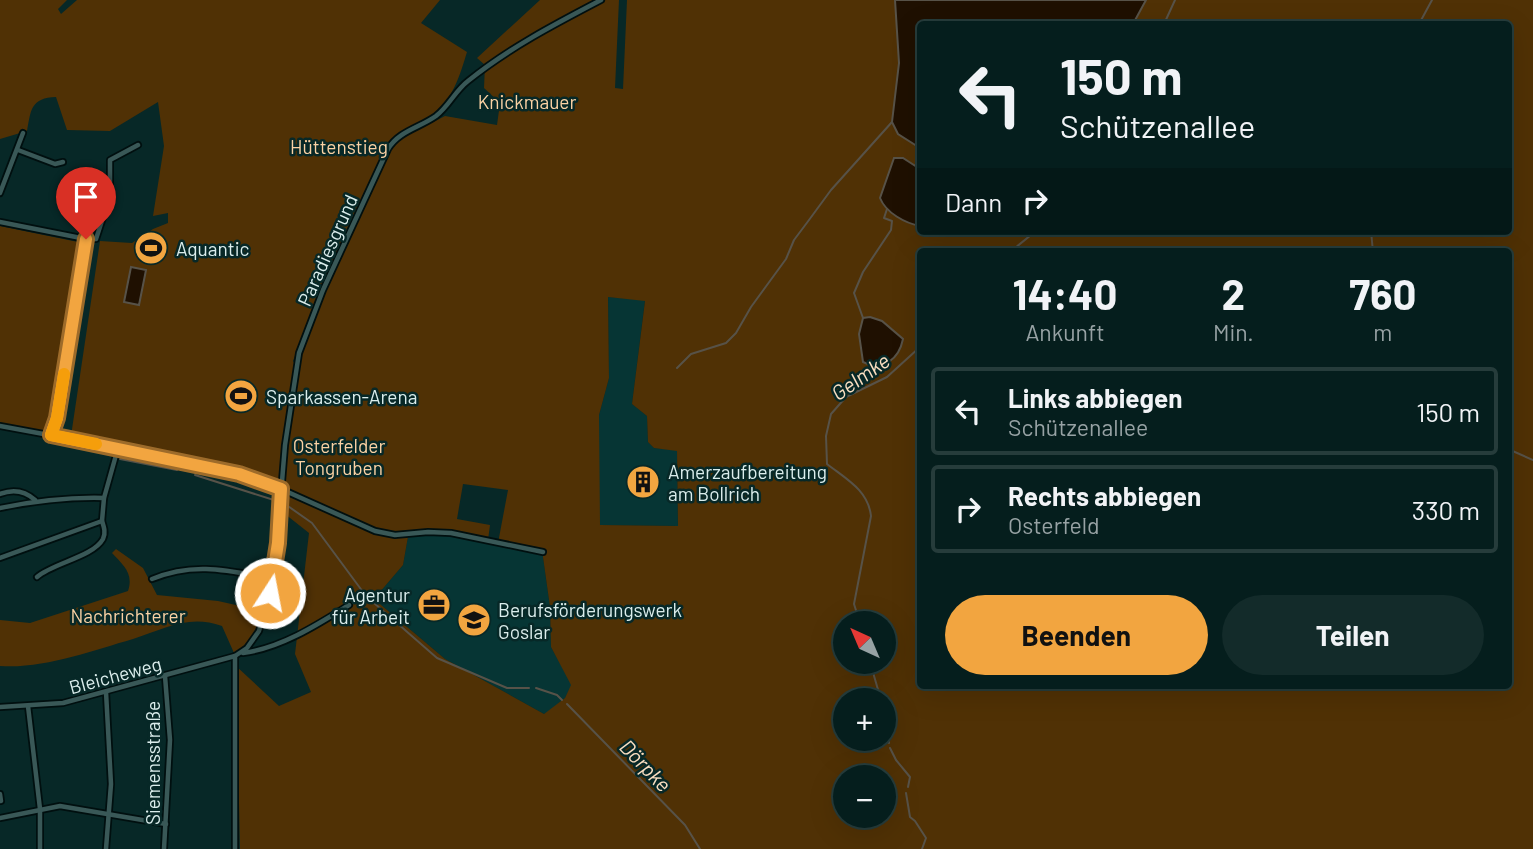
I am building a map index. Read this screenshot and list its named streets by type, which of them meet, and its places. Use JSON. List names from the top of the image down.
{
  "streets": {
    "street": ["Paradiesgrund", "Bleicheweg", "Siemensstraße"]
  },
  "crossings": [
    ["Paradiesgrund", "Bleicheweg"],
    ["Bleicheweg", "Siemensstraße"]
  ],
  "water": ["Gelmke", "Dörpke"],
  "parks": [
    "Knickmauer",
    "Hüttenstieg",
    "Osterfelder Tongruben",
    "Nachrichterer"
  ],
  "places": {
    "sports": ["Aquantic", "Sparkassen-Arena"],
    "building": ["Amerzaufbereitung am Bollrich"],
    "office": ["Agentur für Arbeit"],
    "school or university": ["Berufsförderungswerk Goslar"]
  },
  "north": "top left",
  "page": {
    "turn": ["150 m", "Schützenallee"],
    "then": "Dann",
    "eta": [
      "14:40",
      "Ankunft",
      "2",
      "Min.",
      "760",
      "m"
    ],
    "list": [
      {
        "name": "Links abbiegen",
        "note": "Schützenallee",
        "value": "150 m"
      },
      {
        "name": "Rechts abbiegen",
        "note": "Osterfeld",
        "value": "330 m"
      }
    ],
    "buttons": ["Beenden", "Teilen"],
    "map_buttons": ["+", "−"]
  }
}
